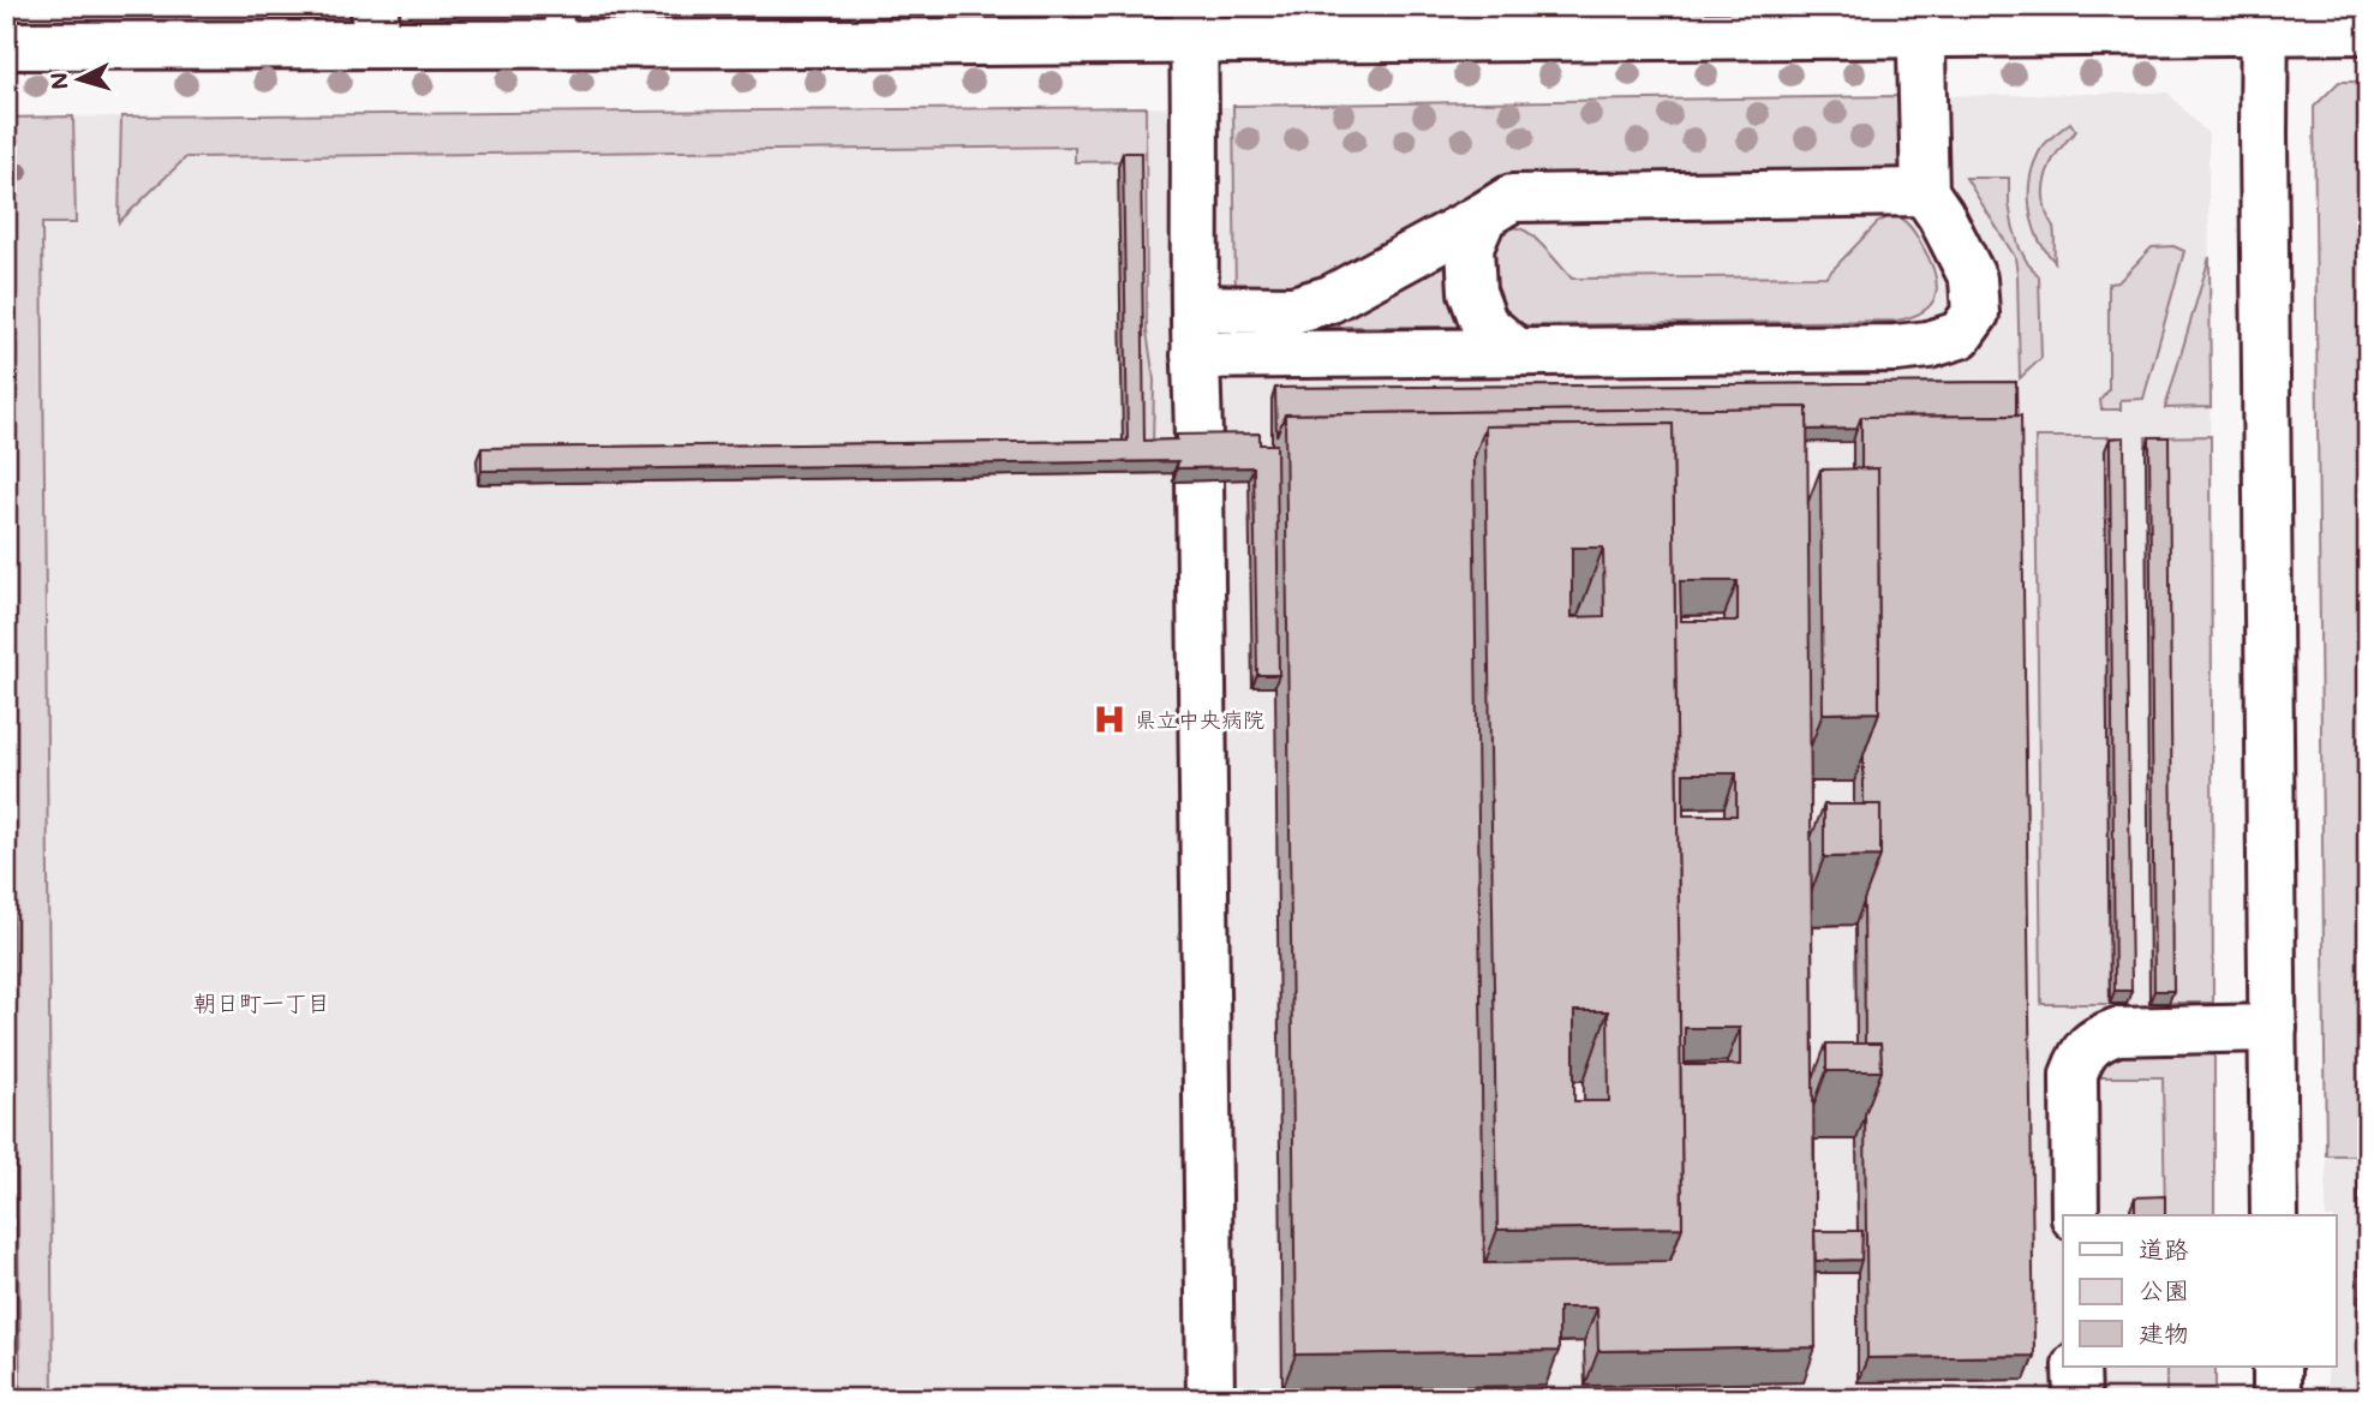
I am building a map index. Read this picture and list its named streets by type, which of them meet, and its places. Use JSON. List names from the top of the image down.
{
  "districts": ["朝日町一丁目"],
  "places": {
    "hospital": ["県立中央病院"]
  },
  "legend": ["道路", "公園", "建物"],
  "north": "left"
}
